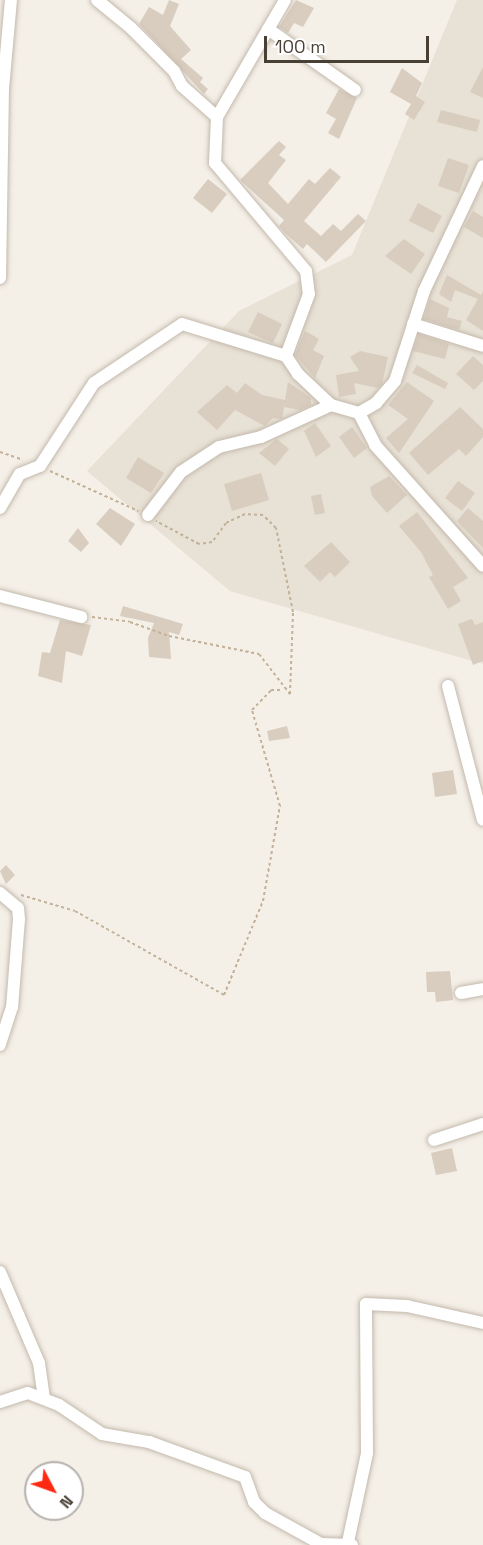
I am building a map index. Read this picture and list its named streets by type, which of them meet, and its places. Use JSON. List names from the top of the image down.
{
  "scale_bar": "100 m",
  "north": "bottom right"
}
